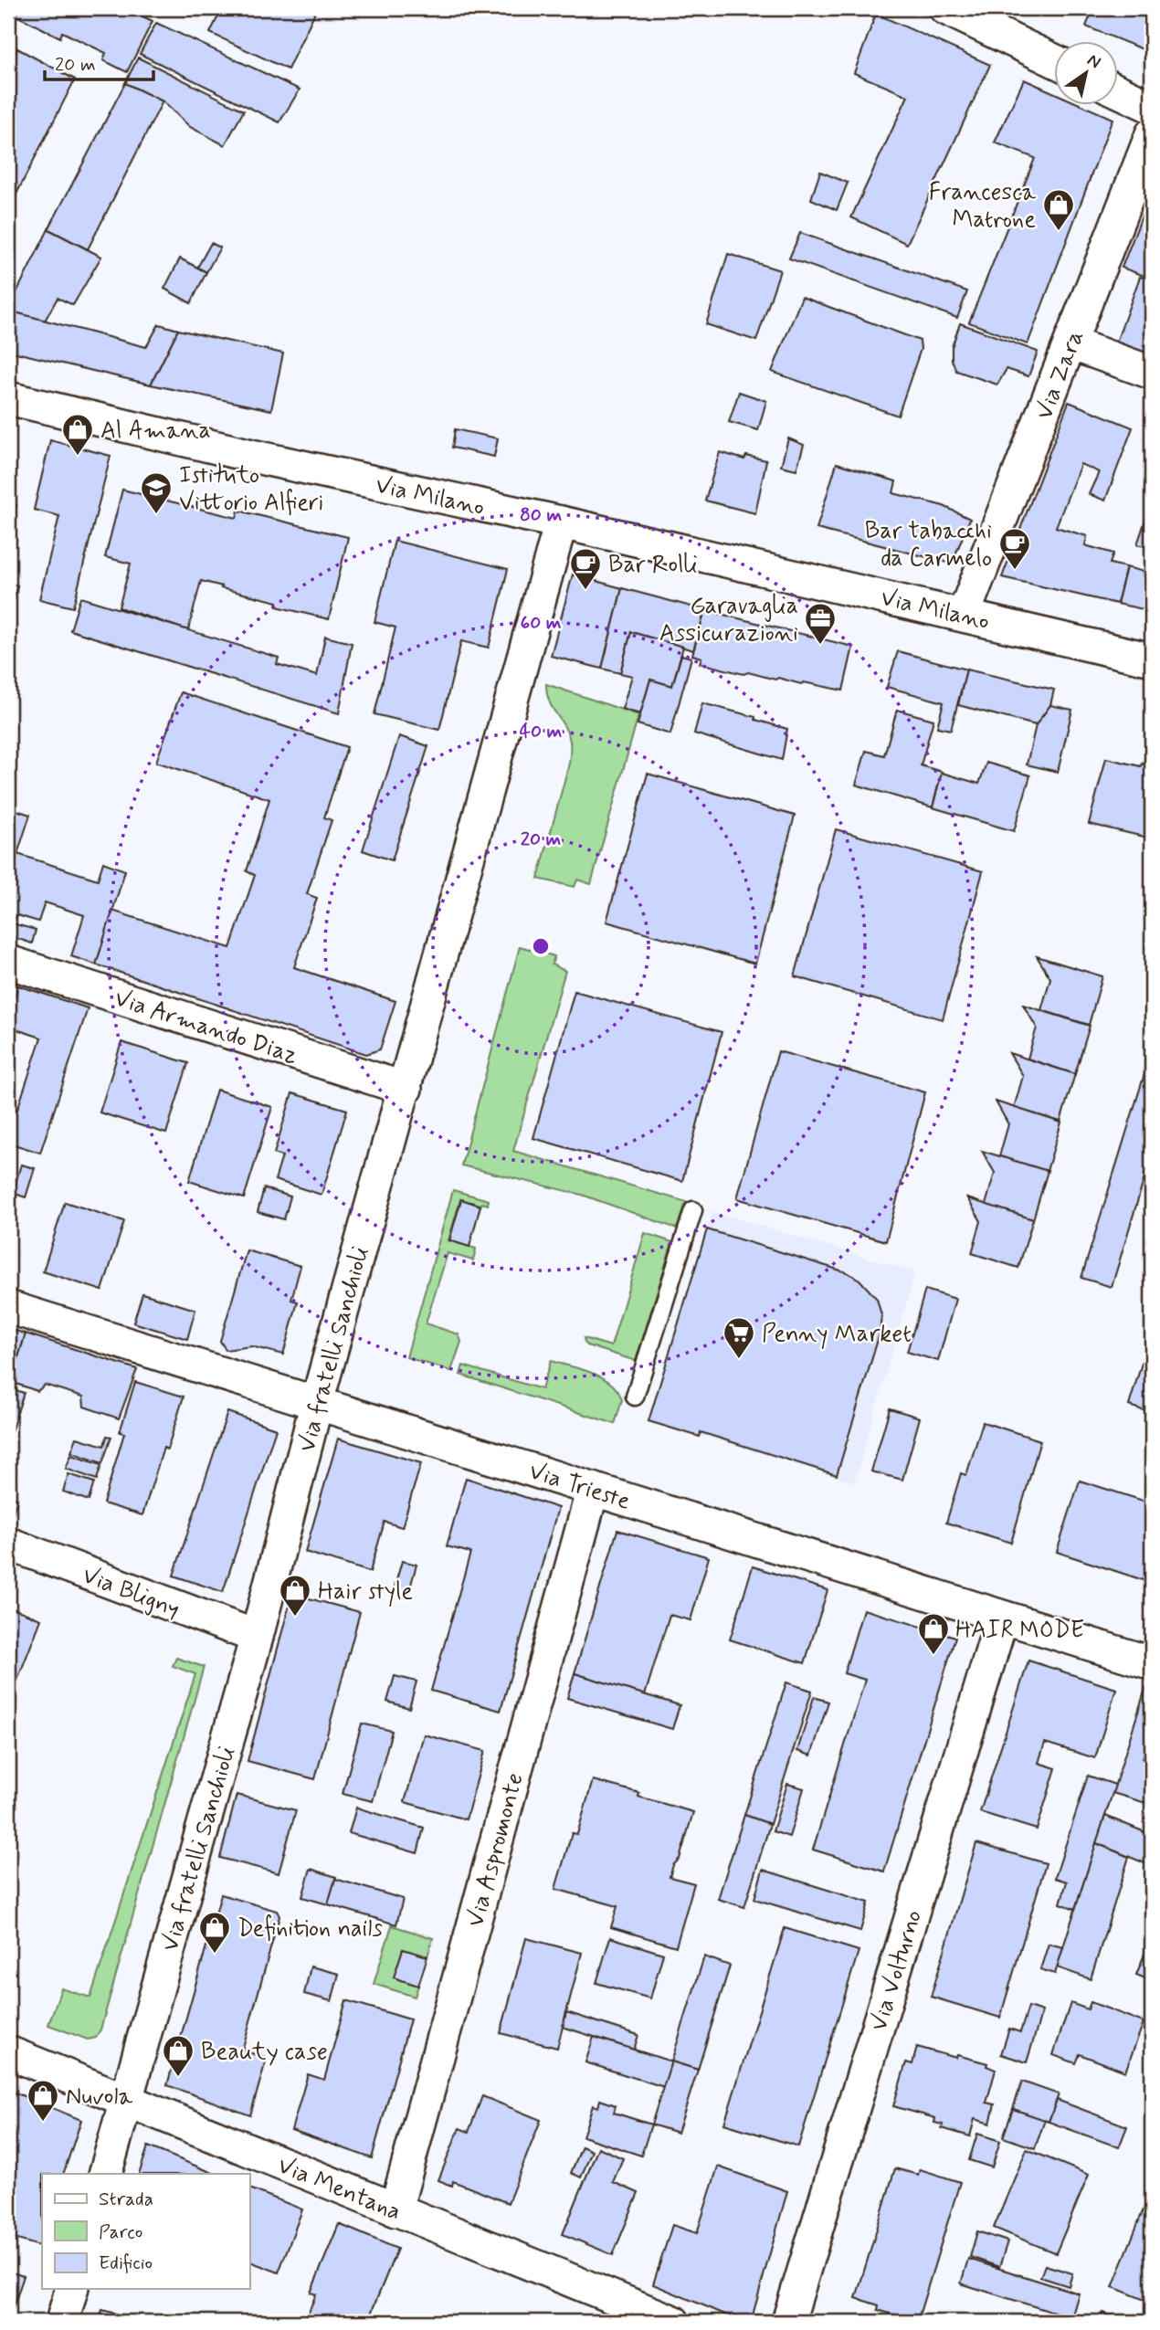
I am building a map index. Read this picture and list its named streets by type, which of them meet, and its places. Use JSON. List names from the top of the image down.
{
  "streets": {
    "street": [
      "Via Zara",
      "Via Milano",
      "Via Armando Diaz",
      "Via fratelli Sanchioli",
      "Via Trieste",
      "Via Bligny",
      "Via Aspromonte",
      "Via Volturno",
      "Via Mentana"
    ]
  },
  "crossings": [
    ["Via Zara", "Via Milano"],
    ["Via Milano", "Via fratelli Sanchioli"],
    ["Via Armando Diaz", "Via fratelli Sanchioli"],
    ["Via fratelli Sanchioli", "Via Trieste"],
    ["Via fratelli Sanchioli", "Via Bligny"],
    ["Via fratelli Sanchioli", "Via Mentana"],
    ["Via Trieste", "Via Aspromonte"],
    ["Via Trieste", "Via Volturno"],
    ["Via Aspromonte", "Via Mentana"]
  ],
  "places": {
    "shop": [
      "Francesca Matrone",
      "Al Amana",
      "Hair style",
      "HAIR MODE",
      "Definition nails",
      "Beauty case",
      "Nuvola"
    ],
    "school or university": ["Istituto Vittorio Alfieri"],
    "cafe": ["Bar tabacchi da Carmelo", "Bar Rolli"],
    "office": ["Garavaglia Assicurazioni"],
    "supermarket": ["Penny Market"]
  },
  "legend": ["Strada", "Parco", "Edificio"],
  "scale_bar": "20 m",
  "north": "top right",
  "rings": [
    "80 m",
    "60 m",
    "40 m",
    "20 m"
  ]
}
